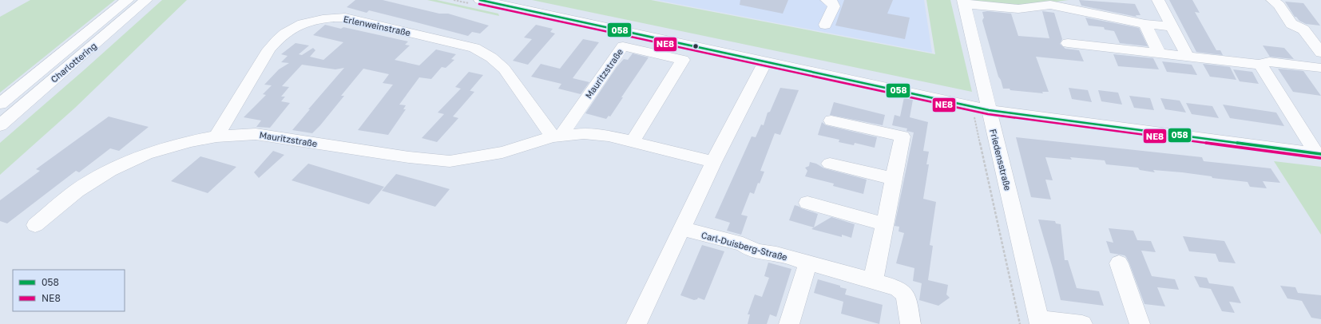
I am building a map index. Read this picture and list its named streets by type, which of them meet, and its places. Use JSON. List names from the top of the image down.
{
  "streets": {
    "highway": ["Charlottering"],
    "street": [
      "Erlenweinstraße",
      "Mauritzstraße",
      "Friedensstraße",
      "Carl-Duisberg-Straße"
    ]
  },
  "crossings": [
    ["Erlenweinstraße", "Mauritzstraße"]
  ],
  "lines": ["transit line 058", "transit line NE8"],
  "legend": ["058", "NE8"]
}
